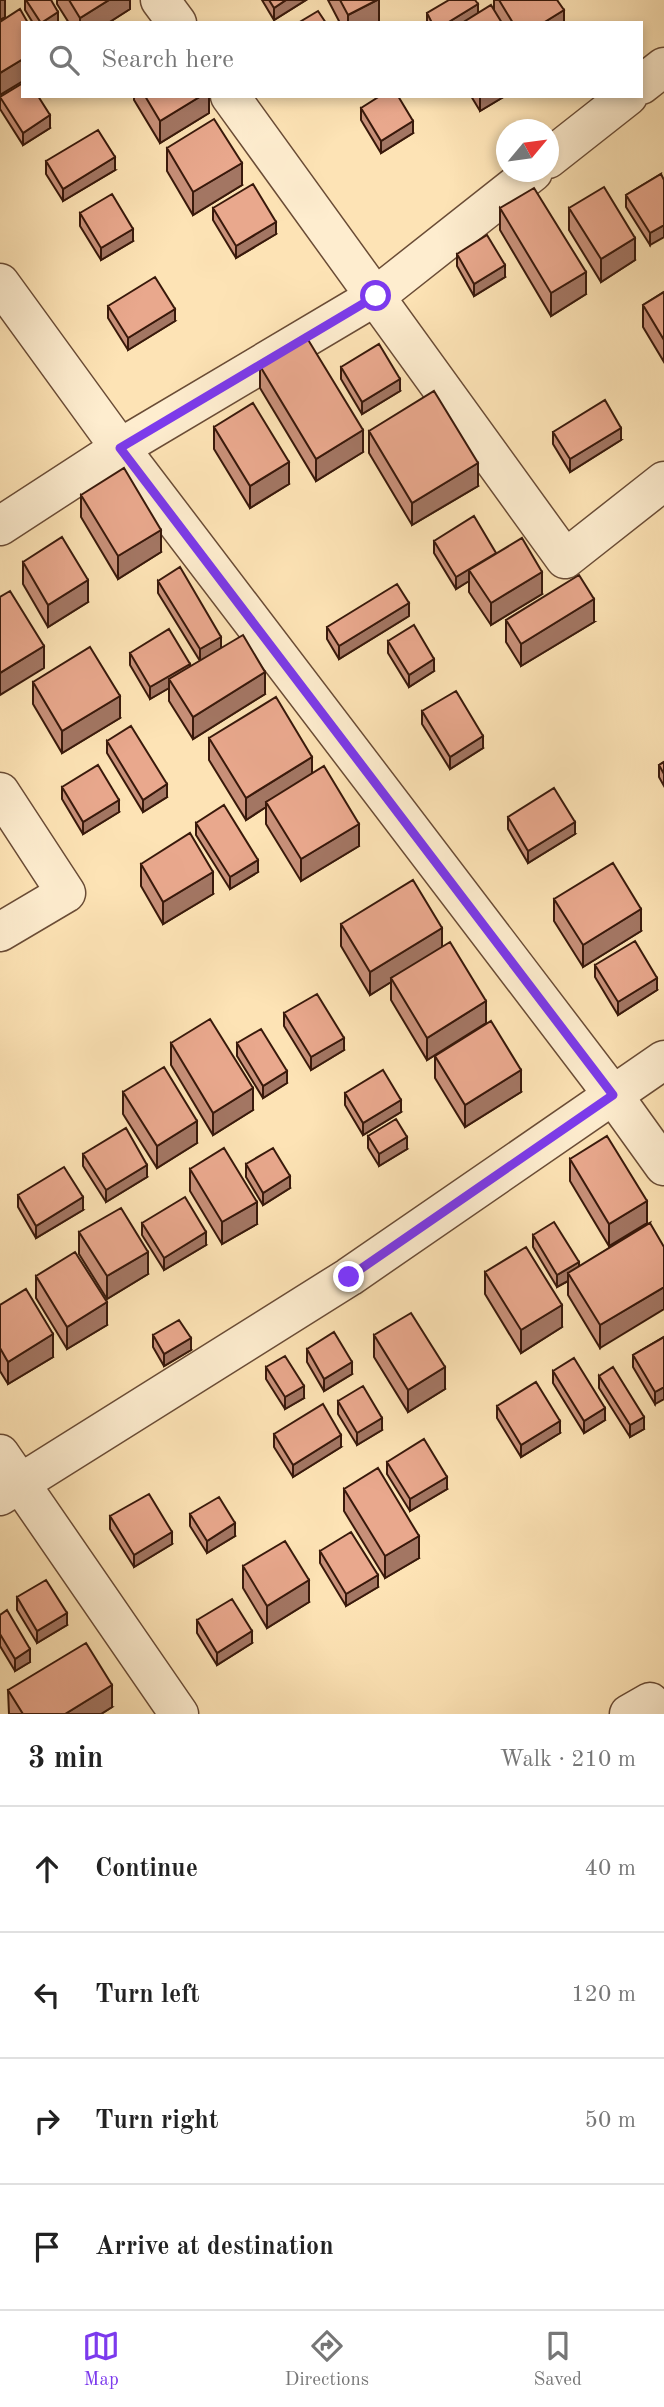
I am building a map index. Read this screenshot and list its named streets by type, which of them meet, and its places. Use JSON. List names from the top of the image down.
{
  "north": "top right",
  "page": {
    "search": "Search here",
    "heading": ["3 min", "Walk · 210 m"],
    "list": [
      ["Continue", "40 m"],
      ["Turn left", "120 m"],
      ["Turn right", "50 m"],
      "Arrive at destination"
    ],
    "nav": ["Map", "Directions", "Saved"]
  }
}
